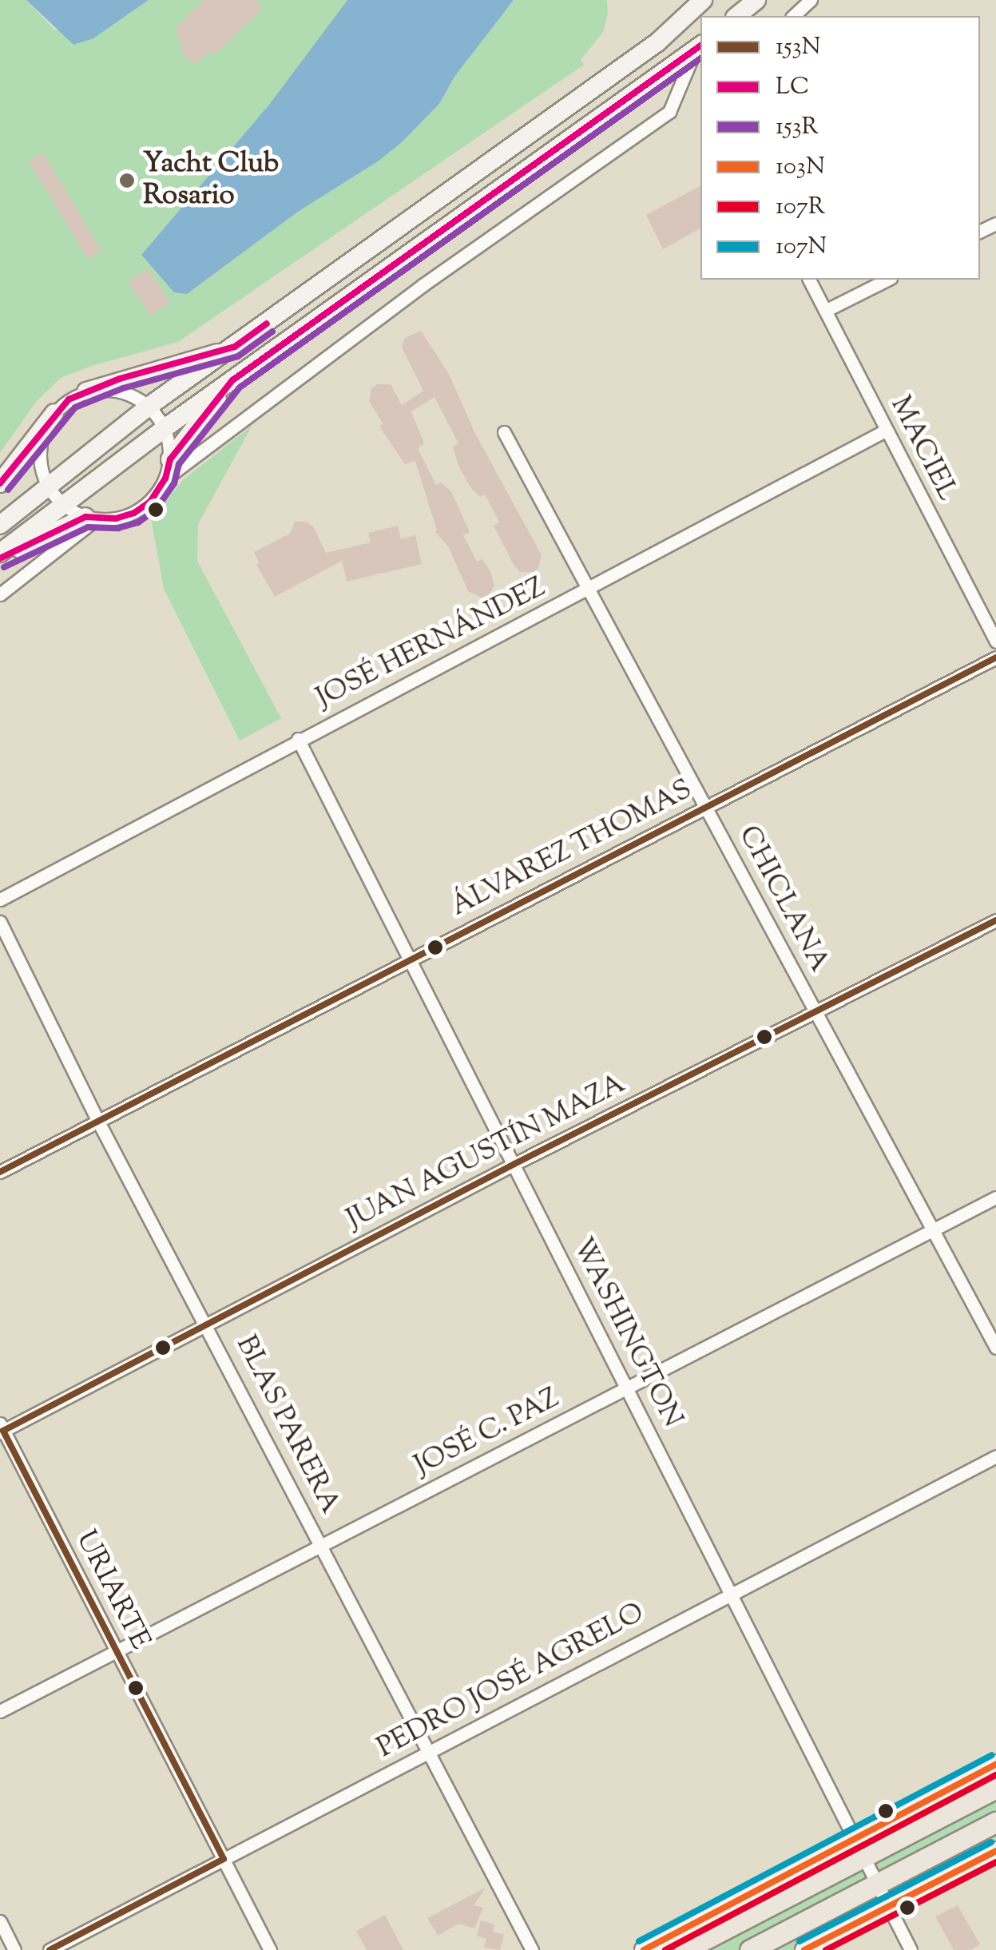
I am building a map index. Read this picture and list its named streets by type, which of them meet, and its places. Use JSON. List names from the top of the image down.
{
  "streets": {
    "street": [
      "MACIEL",
      "JOSÉ HERNÁNDEZ",
      "ÁLVAREZ THOMAS",
      "CHICLANA",
      "JUAN AGUSTÍN MAZA",
      "WASHINGTON",
      "BLAS PARERA",
      "JOSÉ C. PAZ",
      "URIARTE",
      "PEDRO JOSÉ AGRELO"
    ]
  },
  "crossings": [
    ["MACIEL", "JOSÉ HERNÁNDEZ"],
    ["JOSÉ HERNÁNDEZ", "CHICLANA"],
    ["JOSÉ HERNÁNDEZ", "WASHINGTON"],
    ["ÁLVAREZ THOMAS", "CHICLANA"],
    ["ÁLVAREZ THOMAS", "WASHINGTON"],
    ["ÁLVAREZ THOMAS", "BLAS PARERA"],
    ["CHICLANA", "JUAN AGUSTÍN MAZA"],
    ["CHICLANA", "JOSÉ C. PAZ"],
    ["JUAN AGUSTÍN MAZA", "WASHINGTON"],
    ["JUAN AGUSTÍN MAZA", "BLAS PARERA"],
    ["JUAN AGUSTÍN MAZA", "URIARTE"],
    ["WASHINGTON", "JOSÉ C. PAZ"],
    ["WASHINGTON", "PEDRO JOSÉ AGRELO"],
    ["BLAS PARERA", "JOSÉ C. PAZ"],
    ["BLAS PARERA", "PEDRO JOSÉ AGRELO"],
    ["JOSÉ C. PAZ", "URIARTE"],
    ["URIARTE", "PEDRO JOSÉ AGRELO"]
  ],
  "places": ["Yacht Club Rosario"],
  "lines": [
    "transit line LC",
    "transit line 153R",
    "transit line 153N",
    "transit line 107N",
    "transit line 103N",
    "transit line 107R"
  ],
  "legend": [
    "153N",
    "LC",
    "153R",
    "103N",
    "107R",
    "107N"
  ]
}
